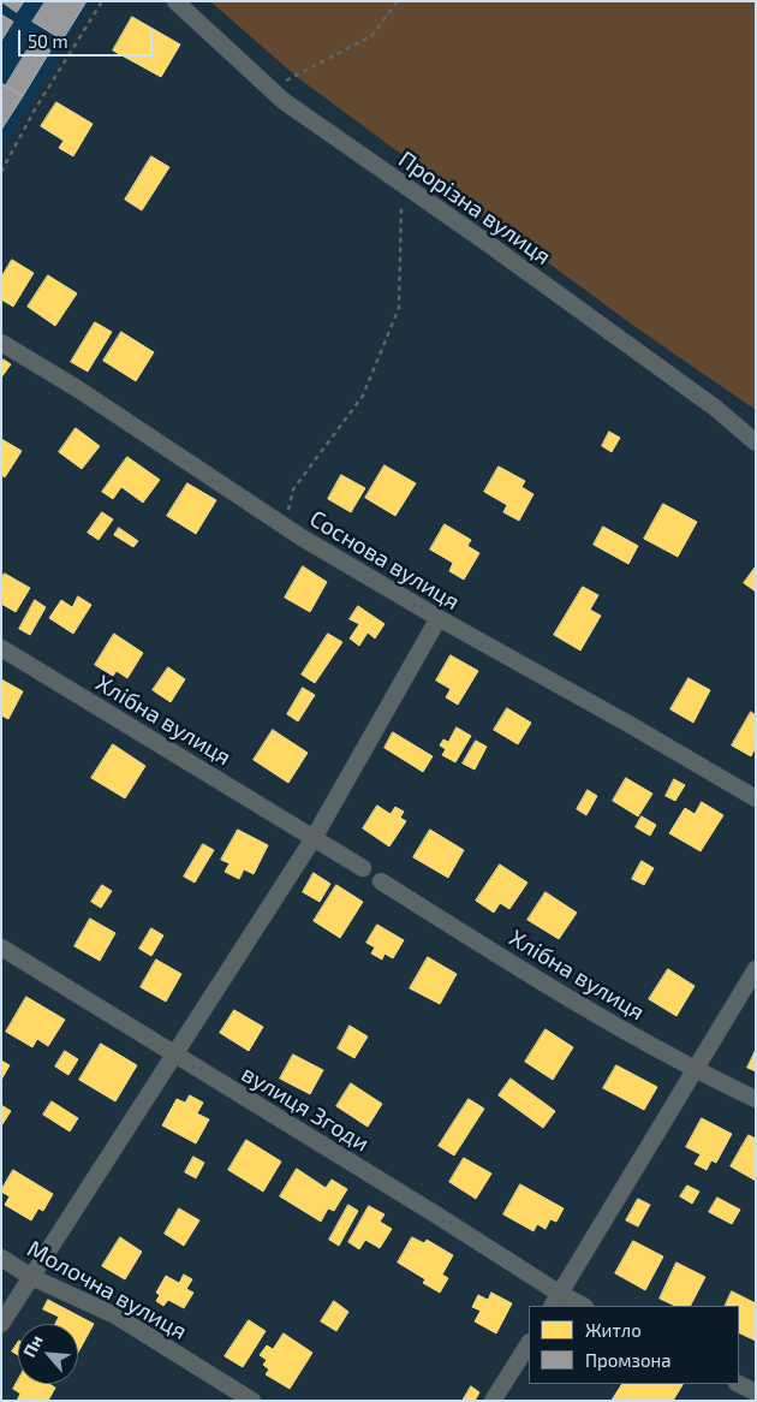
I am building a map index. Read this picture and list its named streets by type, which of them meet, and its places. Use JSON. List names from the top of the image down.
{
  "streets": {
    "street": [
      "Прорізна вулиця",
      "Соснова вулиця",
      "Хлібна вулиця",
      "вулиця Згоди",
      "Молочна вулиця"
    ]
  },
  "legend": ["Житло", "Промзона"],
  "scale_bar": "50 m",
  "north": "top left"
}
